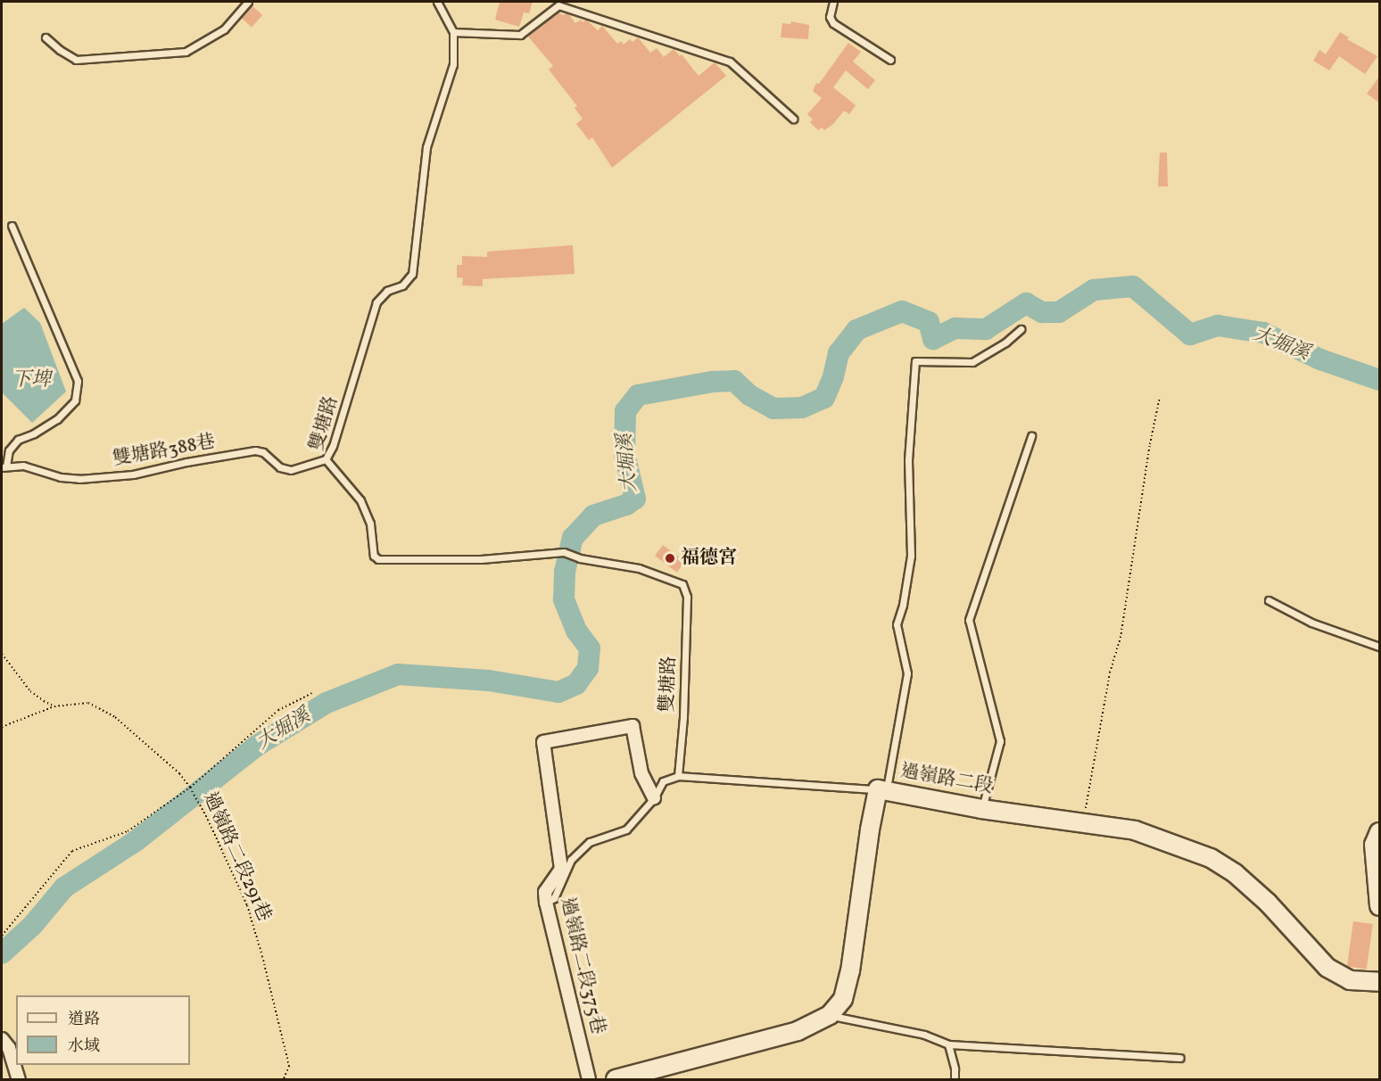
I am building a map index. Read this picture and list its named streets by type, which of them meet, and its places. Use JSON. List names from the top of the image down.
{
  "streets": {
    "street": ["過嶺路二段", "過嶺路二段375巷"],
    "lane": ["雙塘路", "雙塘路388巷"],
    "path": ["過嶺路二段291巷"]
  },
  "crossings": [
    ["雙塘路", "雙塘路388巷"]
  ],
  "water": ["大堀溪", "下埤"],
  "places": ["福德宮"],
  "legend": ["道路", "水域"]
}
